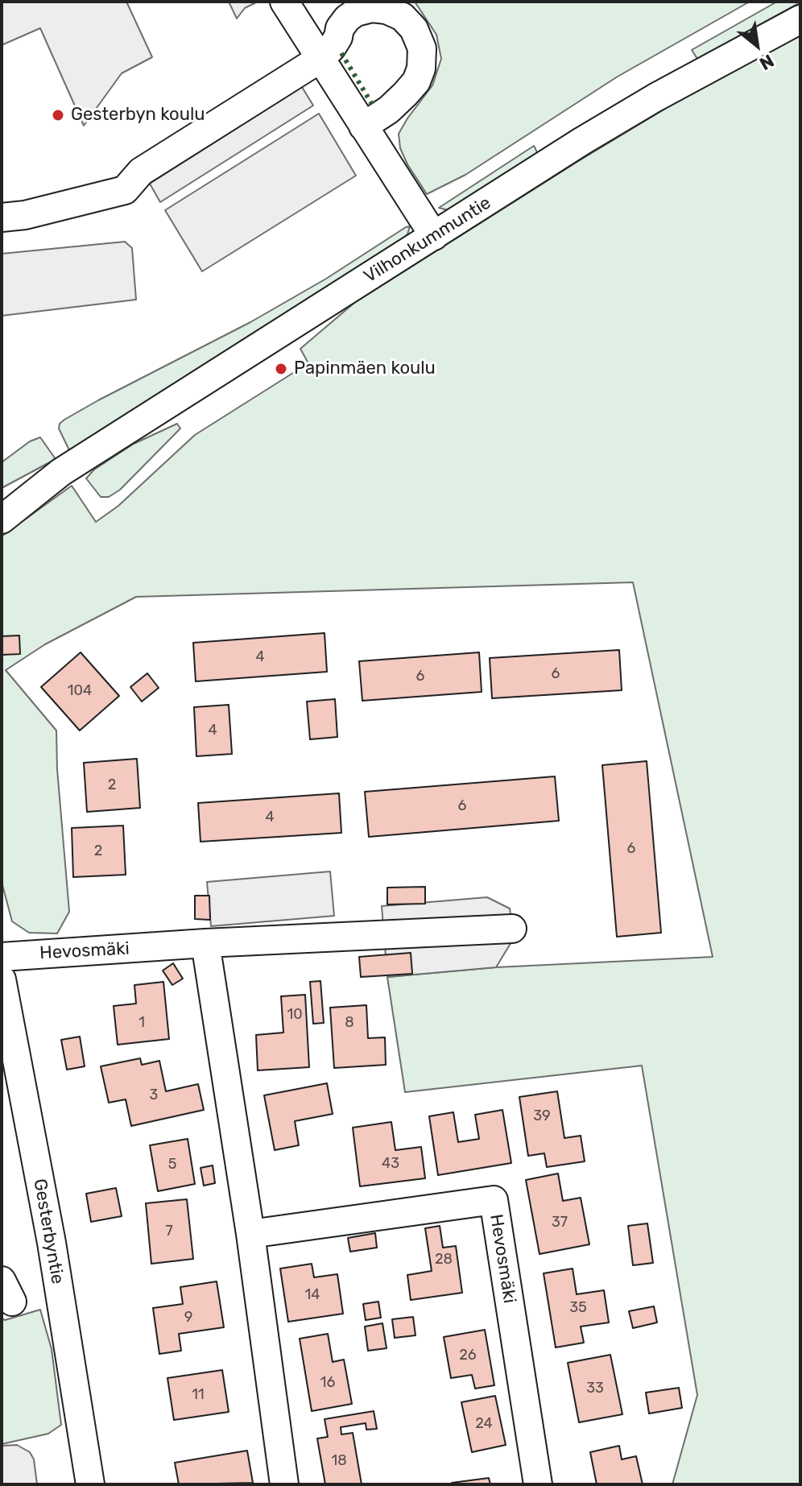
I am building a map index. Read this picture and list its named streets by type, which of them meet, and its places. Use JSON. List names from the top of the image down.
{
  "streets": {
    "street": ["Vilhonkummuntie", "Hevosmäki", "Gesterbyntie"]
  },
  "places": ["Gesterbyn koulu", "Papinmäen koulu"],
  "house_numbers": [
    "4",
    "6",
    "6",
    "104",
    "4",
    "2",
    "6",
    "4",
    "6",
    "2",
    "10",
    "1",
    "8",
    "3",
    "39",
    "43",
    "5",
    "37",
    "7",
    "28",
    "14",
    "35",
    "9",
    "26",
    "16",
    "33",
    "11",
    "24",
    "18"
  ],
  "north": "bottom right"
}
